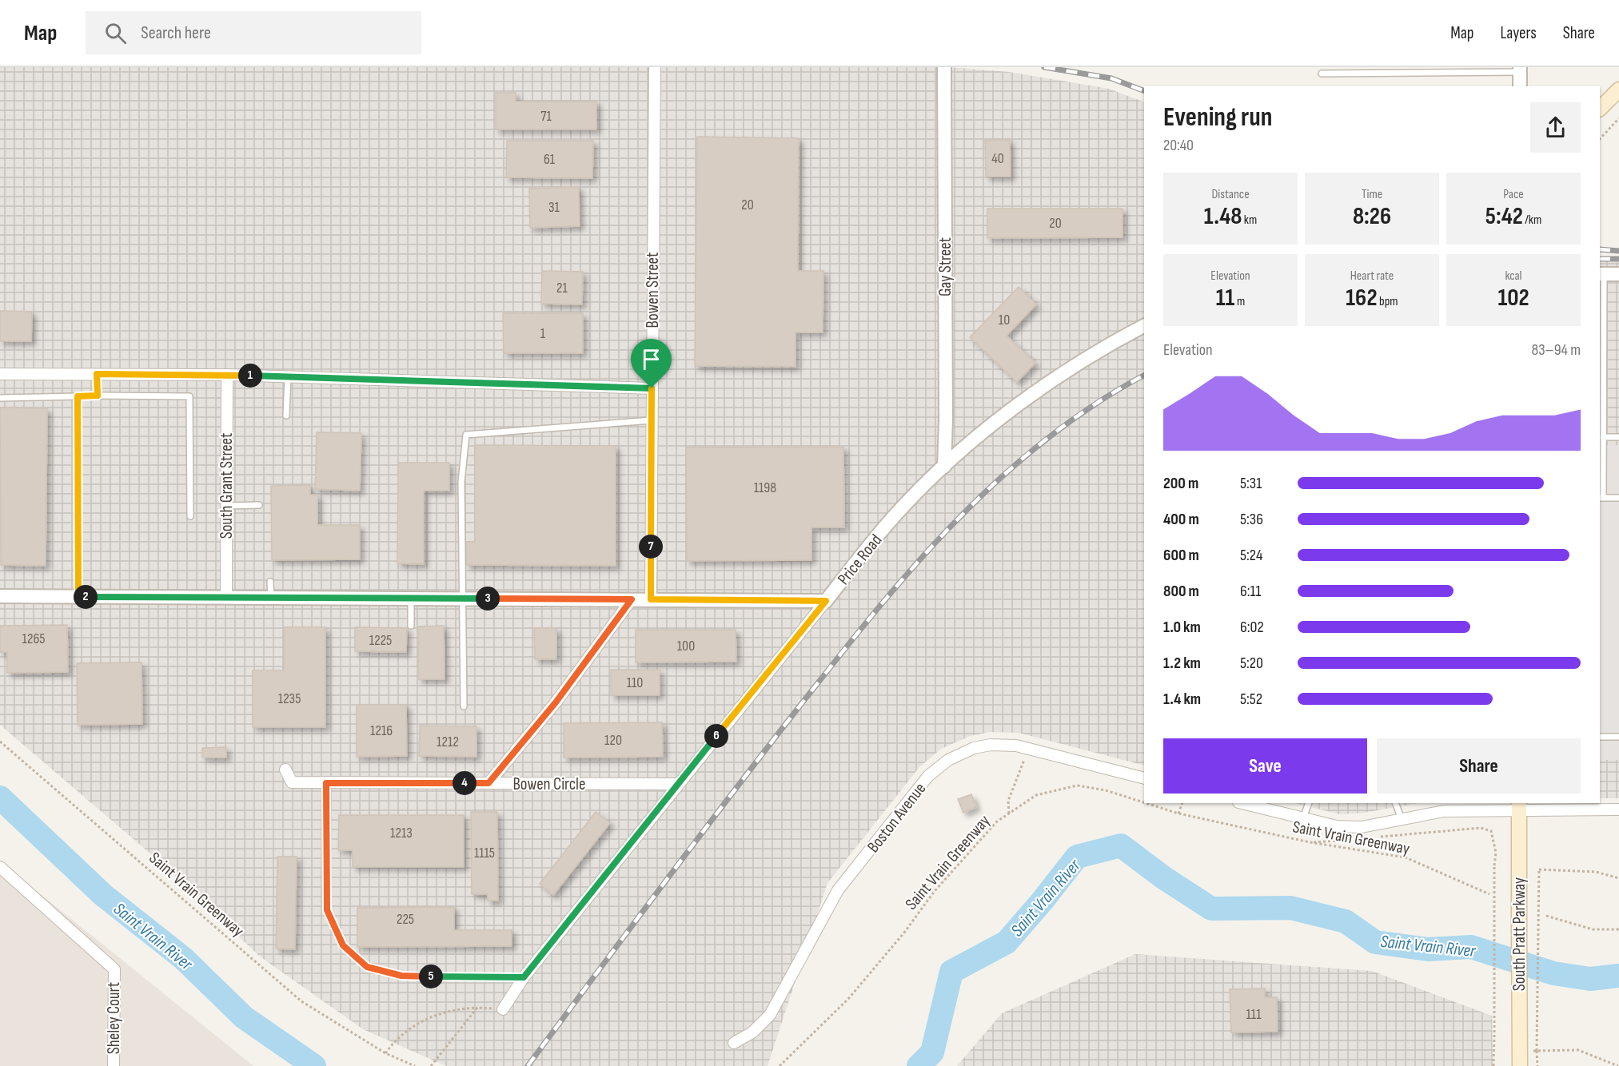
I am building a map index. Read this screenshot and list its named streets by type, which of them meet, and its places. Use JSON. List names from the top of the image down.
{
  "streets": {
    "main road": ["South Pratt Parkway"],
    "street": [
      "Gay Street",
      "Bowen Street",
      "South Grant Street",
      "Price Road",
      "Bowen Circle",
      "Boston Avenue",
      "Sheley Court"
    ],
    "path": ["Saint Vrain Greenway"]
  },
  "crossings": [
    ["Gay Street", "Price Road"],
    ["Price Road", "Bowen Circle"]
  ],
  "water": ["Saint Vrain River"],
  "house_numbers": [
    "71",
    "40",
    "61",
    "20",
    "31",
    "20",
    "21",
    "10",
    "1",
    "1198",
    "1265",
    "1225",
    "100",
    "110",
    "1235",
    "1216",
    "120",
    "1212",
    "1213",
    "1115",
    "225",
    "111"
  ],
  "page": {
    "header": "Map",
    "search": "Search here",
    "nav": ["Map", "Layers", "Share"],
    "heading": ["Evening run", "20:40"],
    "stats": [
      ["Distance", "1.48 km"],
      ["Time", "8:26"],
      ["Pace", "5:42 /km"],
      ["Elevation", "11 m"],
      ["Heart rate", "162 bpm"],
      ["kcal", "102"]
    ],
    "chart": ["Elevation", "83–94 m"],
    "pins": [
      "1",
      "7",
      "2",
      "3",
      "6",
      "4",
      "5"
    ],
    "list": [
      {
        "name": "200 m",
        "note": "5:31"
      },
      {
        "name": "400 m",
        "note": "5:36"
      },
      {
        "name": "600 m",
        "note": "5:24"
      },
      {
        "name": "800 m",
        "note": "6:11"
      },
      {
        "name": "1.0 km",
        "note": "6:02"
      },
      {
        "name": "1.2 km",
        "note": "5:20"
      },
      {
        "name": "1.4 km",
        "note": "5:52"
      }
    ],
    "buttons": ["Save", "Share"]
  }
}
